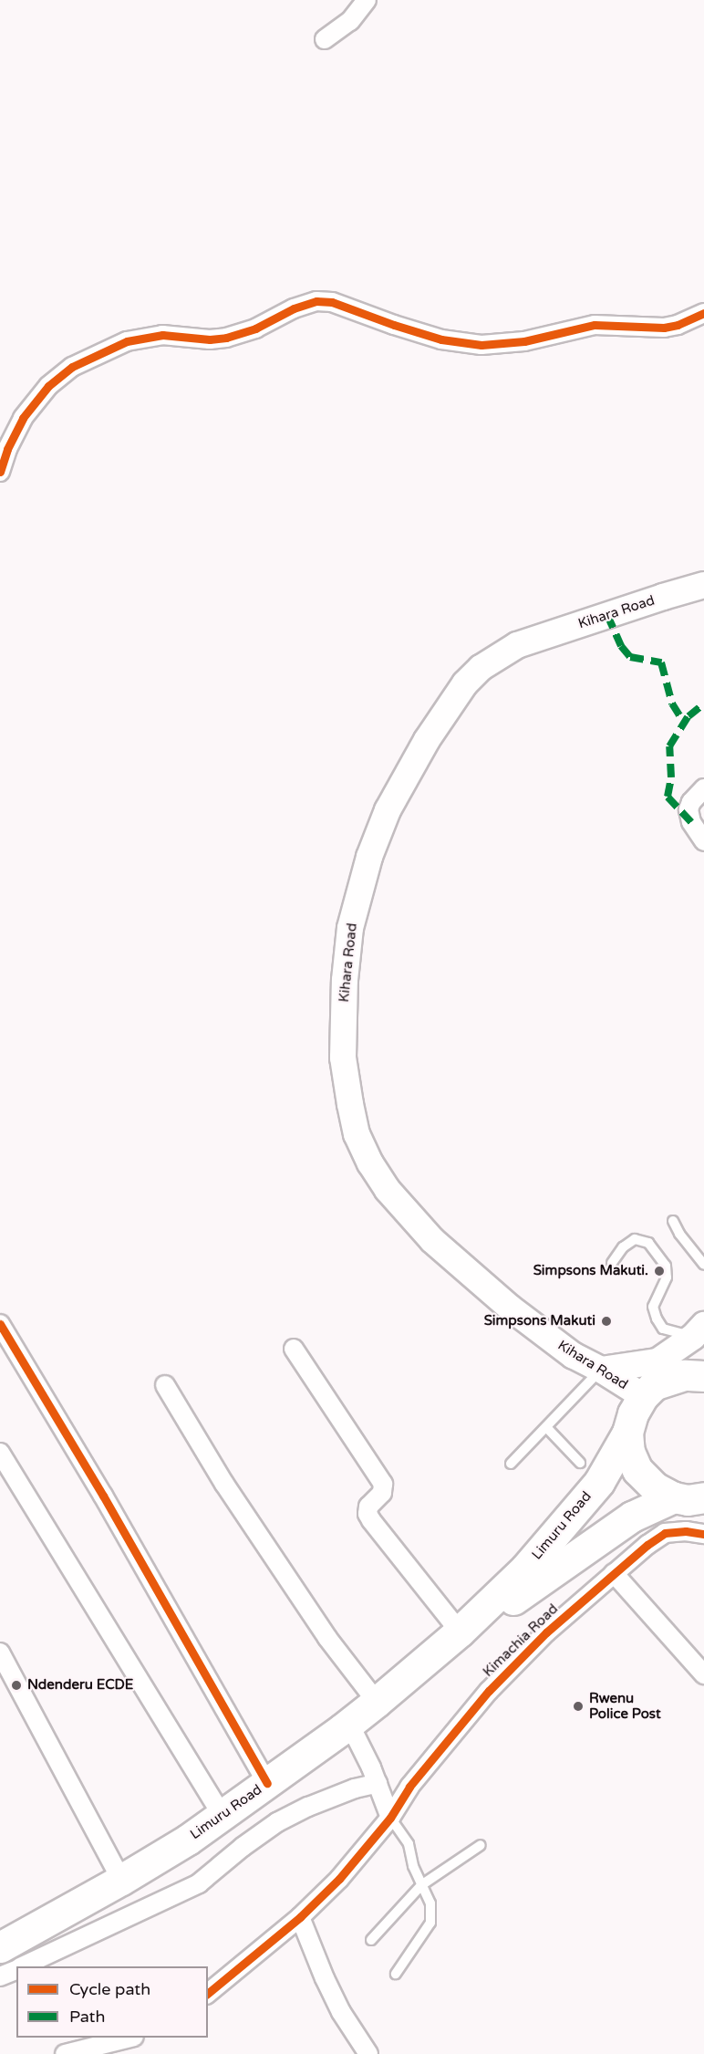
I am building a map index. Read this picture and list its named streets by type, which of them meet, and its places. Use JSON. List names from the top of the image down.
{
  "streets": {
    "highway": ["Limuru Road"],
    "main road": ["Kihara Road"],
    "street": ["Kimachia Road"]
  },
  "crossings": [
    ["Kihara Road", "Limuru Road"]
  ],
  "places": [
    "Simpsons Makuti.",
    "Simpsons Makuti",
    "Ndenderu ECDE",
    "Rwenu Police Post"
  ],
  "legend": ["Cycle path", "Path"]
}
